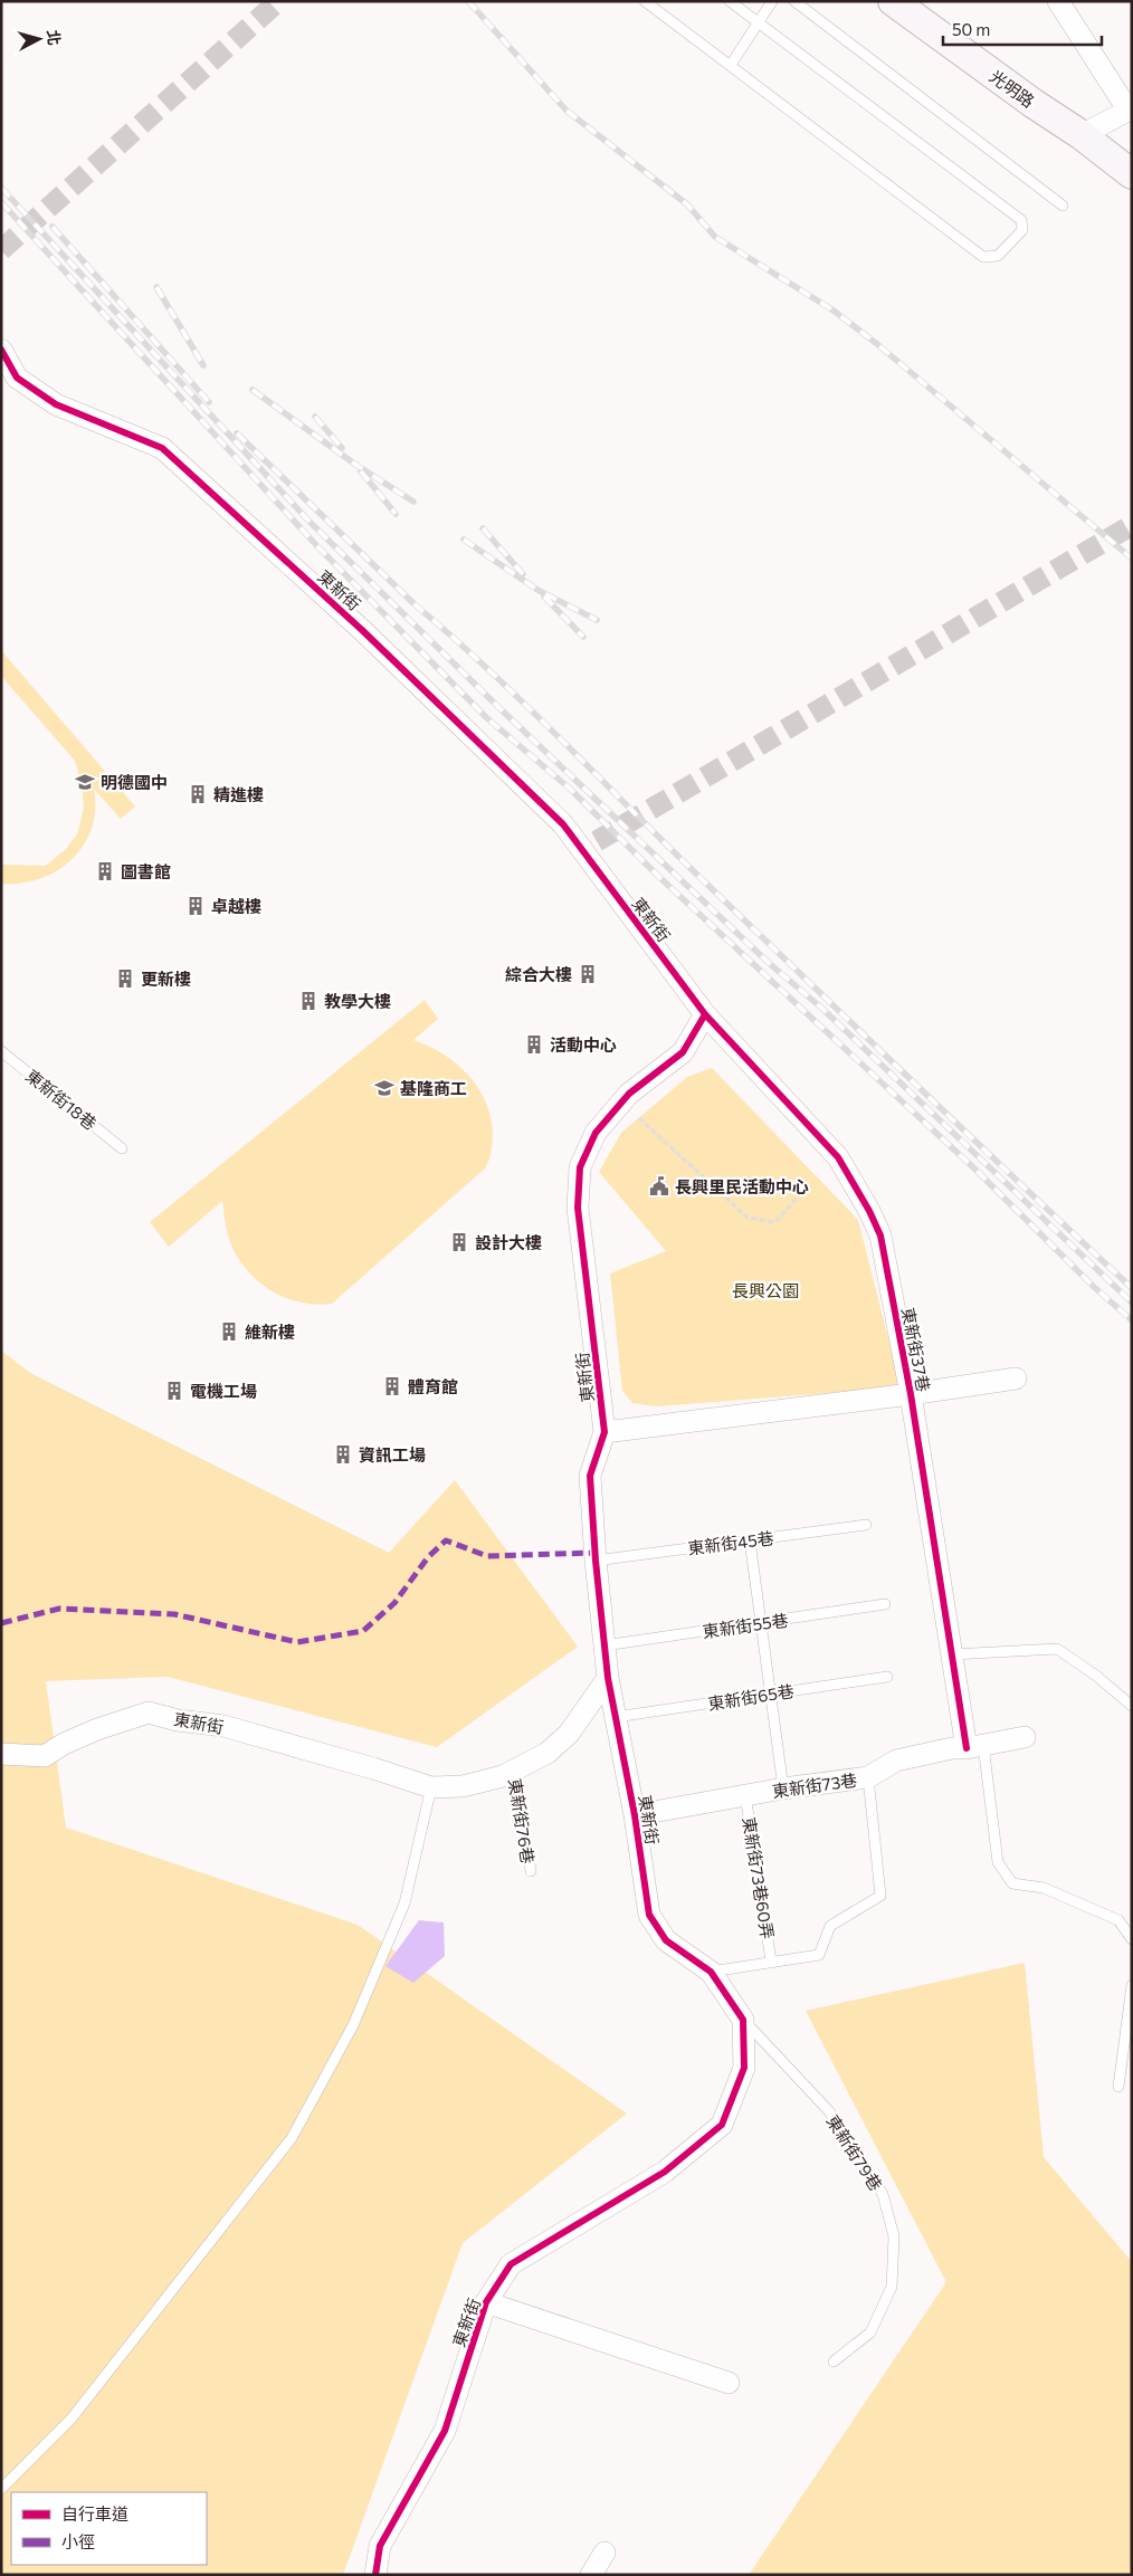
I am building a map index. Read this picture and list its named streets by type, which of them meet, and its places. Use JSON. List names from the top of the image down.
{
  "streets": {
    "street": [
      "光明路",
      "東新街",
      "東新街37巷",
      "東新街73巷"
    ],
    "lane": [
      "東新街18巷",
      "東新街45巷",
      "東新街55巷",
      "東新街65巷",
      "東新街76巷",
      "東新街73巷60弄",
      "東新街79巷"
    ]
  },
  "crossings": [
    ["東新街", "東新街37巷"],
    ["東新街", "東新街45巷"],
    ["東新街", "東新街55巷"],
    ["東新街", "東新街65巷"],
    ["東新街", "東新街73巷"],
    ["東新街", "東新街76巷"],
    ["東新街", "東新街79巷"],
    ["東新街37巷", "東新街73巷"],
    ["東新街73巷", "東新街73巷60弄"]
  ],
  "parks": ["長興公園"],
  "places": {
    "school or university": ["明德國中", "基隆商工"],
    "building": [
      "精進樓",
      "圖書館",
      "卓越樓",
      "綜合大樓",
      "更新樓",
      "教學大樓",
      "活動中心",
      "設計大樓",
      "維新樓",
      "體育館",
      "電機工場",
      "資訊工場"
    ],
    "public building": ["長興里民活動中心"]
  },
  "legend": ["自行車道", "小徑"],
  "scale_bar": "50 m",
  "north": "right"
}
